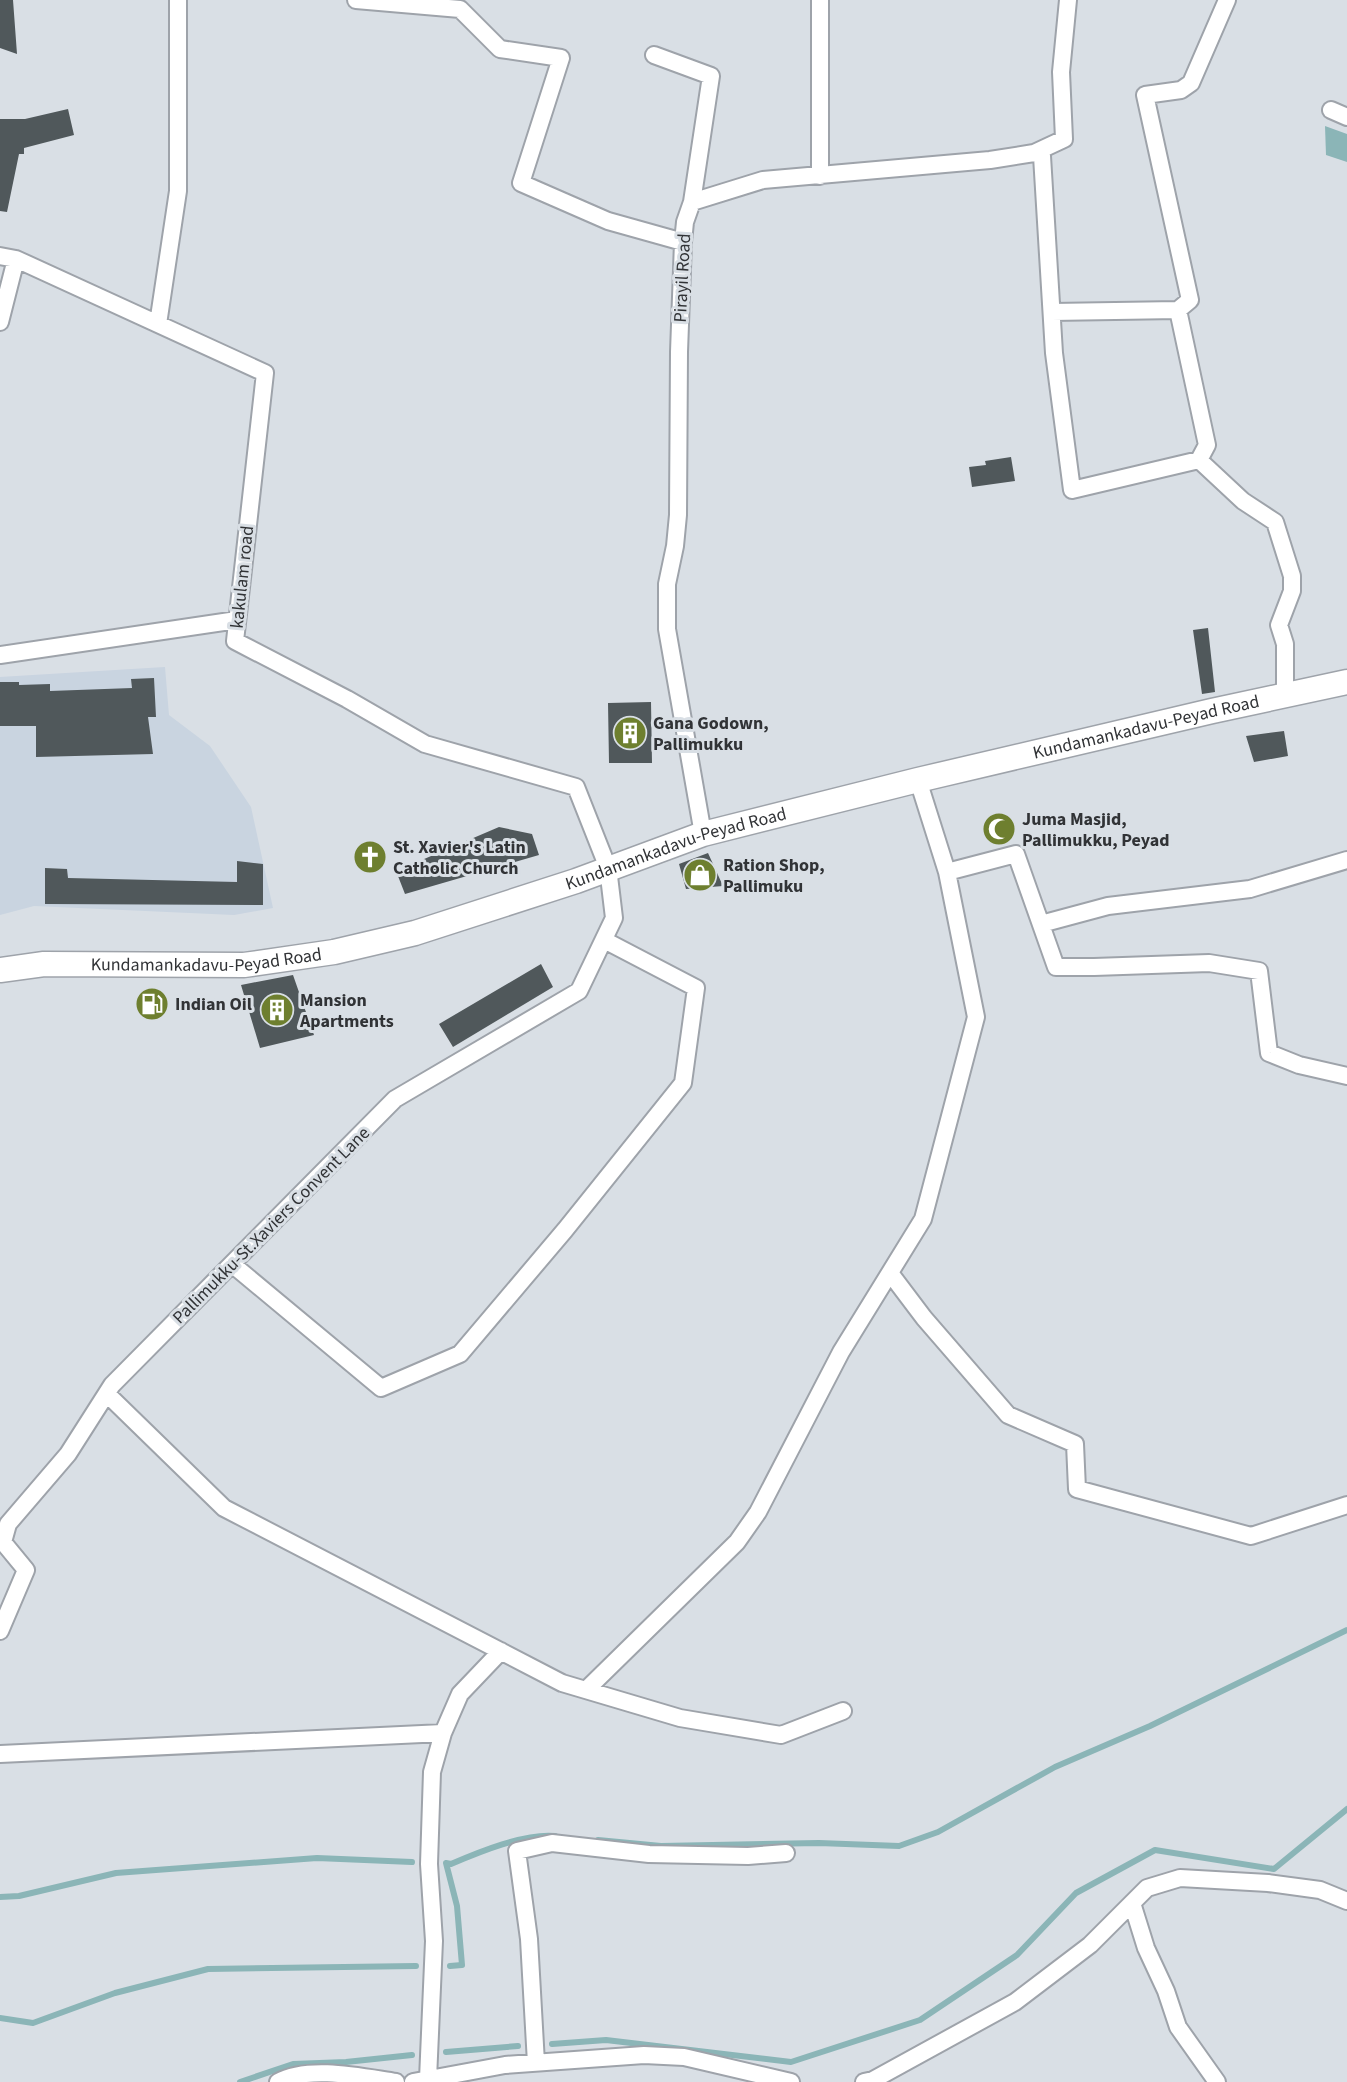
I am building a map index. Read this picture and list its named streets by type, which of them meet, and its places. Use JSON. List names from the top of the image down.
{
  "streets": {
    "main road": ["Kundamankadavu-Peyad Road"],
    "street": ["Pirayil Road", "kakulam road", "Pallimukku-St.Xaviers Convent Lane"]
  },
  "crossings": [
    ["Pirayil Road", "Kundamankadavu-Peyad Road"],
    ["kakulam road", "Kundamankadavu-Peyad Road"],
    ["kakulam road", "Pallimukku-St.Xaviers Convent Lane"],
    ["Kundamankadavu-Peyad Road", "Pallimukku-St.Xaviers Convent Lane"]
  ],
  "places": {
    "building": ["Gana Godown, Pallimukku", "Mansion Apartments"],
    "mosque": ["Juma Masjid, Pallimukku, Peyad"],
    "church": ["St. Xavier's Latin Catholic Church"],
    "shop": ["Ration Shop, Pallimuku"],
    "fuel station": ["Indian Oil"]
  }
}
